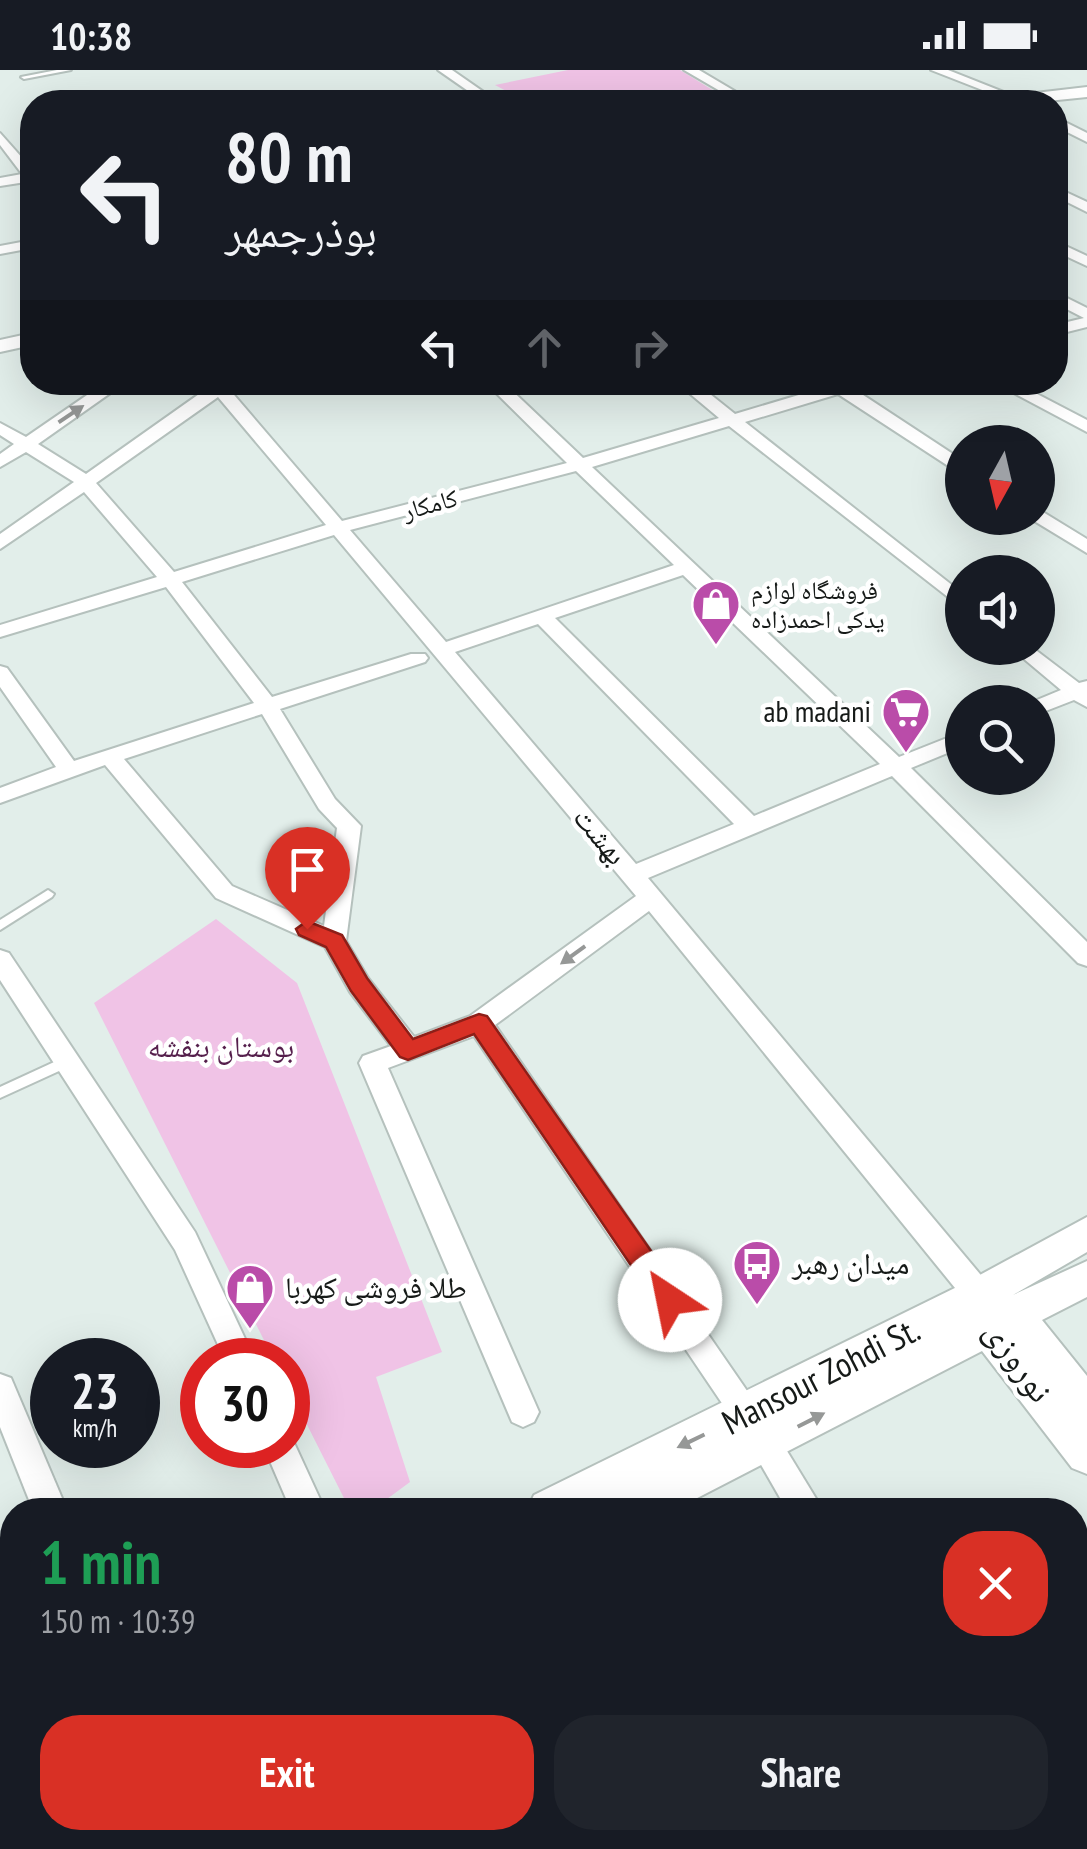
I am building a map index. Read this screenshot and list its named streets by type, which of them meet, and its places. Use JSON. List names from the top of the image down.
{
  "streets": {
    "main road": ["نوروزی", "Mansour Zohdi St."],
    "street": ["کامکار", "بهشت"]
  },
  "crossings": [
    ["کامکار", "بهشت"],
    ["بهشت", "نوروزی"],
    ["بهشت", "Mansour Zohdi St."],
    ["نوروزی", "Mansour Zohdi St."]
  ],
  "parks": ["بوستان بنفشه"],
  "places": {
    "shop": ["فروشگاه لوازم یدکی احمدزاده", "طلا فروشی کهربا"],
    "supermarket": ["ab madani"],
    "bus stop": ["میدان رهبر"]
  },
  "north": "bottom",
  "page": {
    "status": "10:38",
    "turn": ["80 m", "بوذرجمهر"],
    "speed": "23 km/h",
    "limit": "30",
    "heading": ["1 min", "150 m · 10:39"],
    "buttons": ["Exit", "Share"]
  }
}
